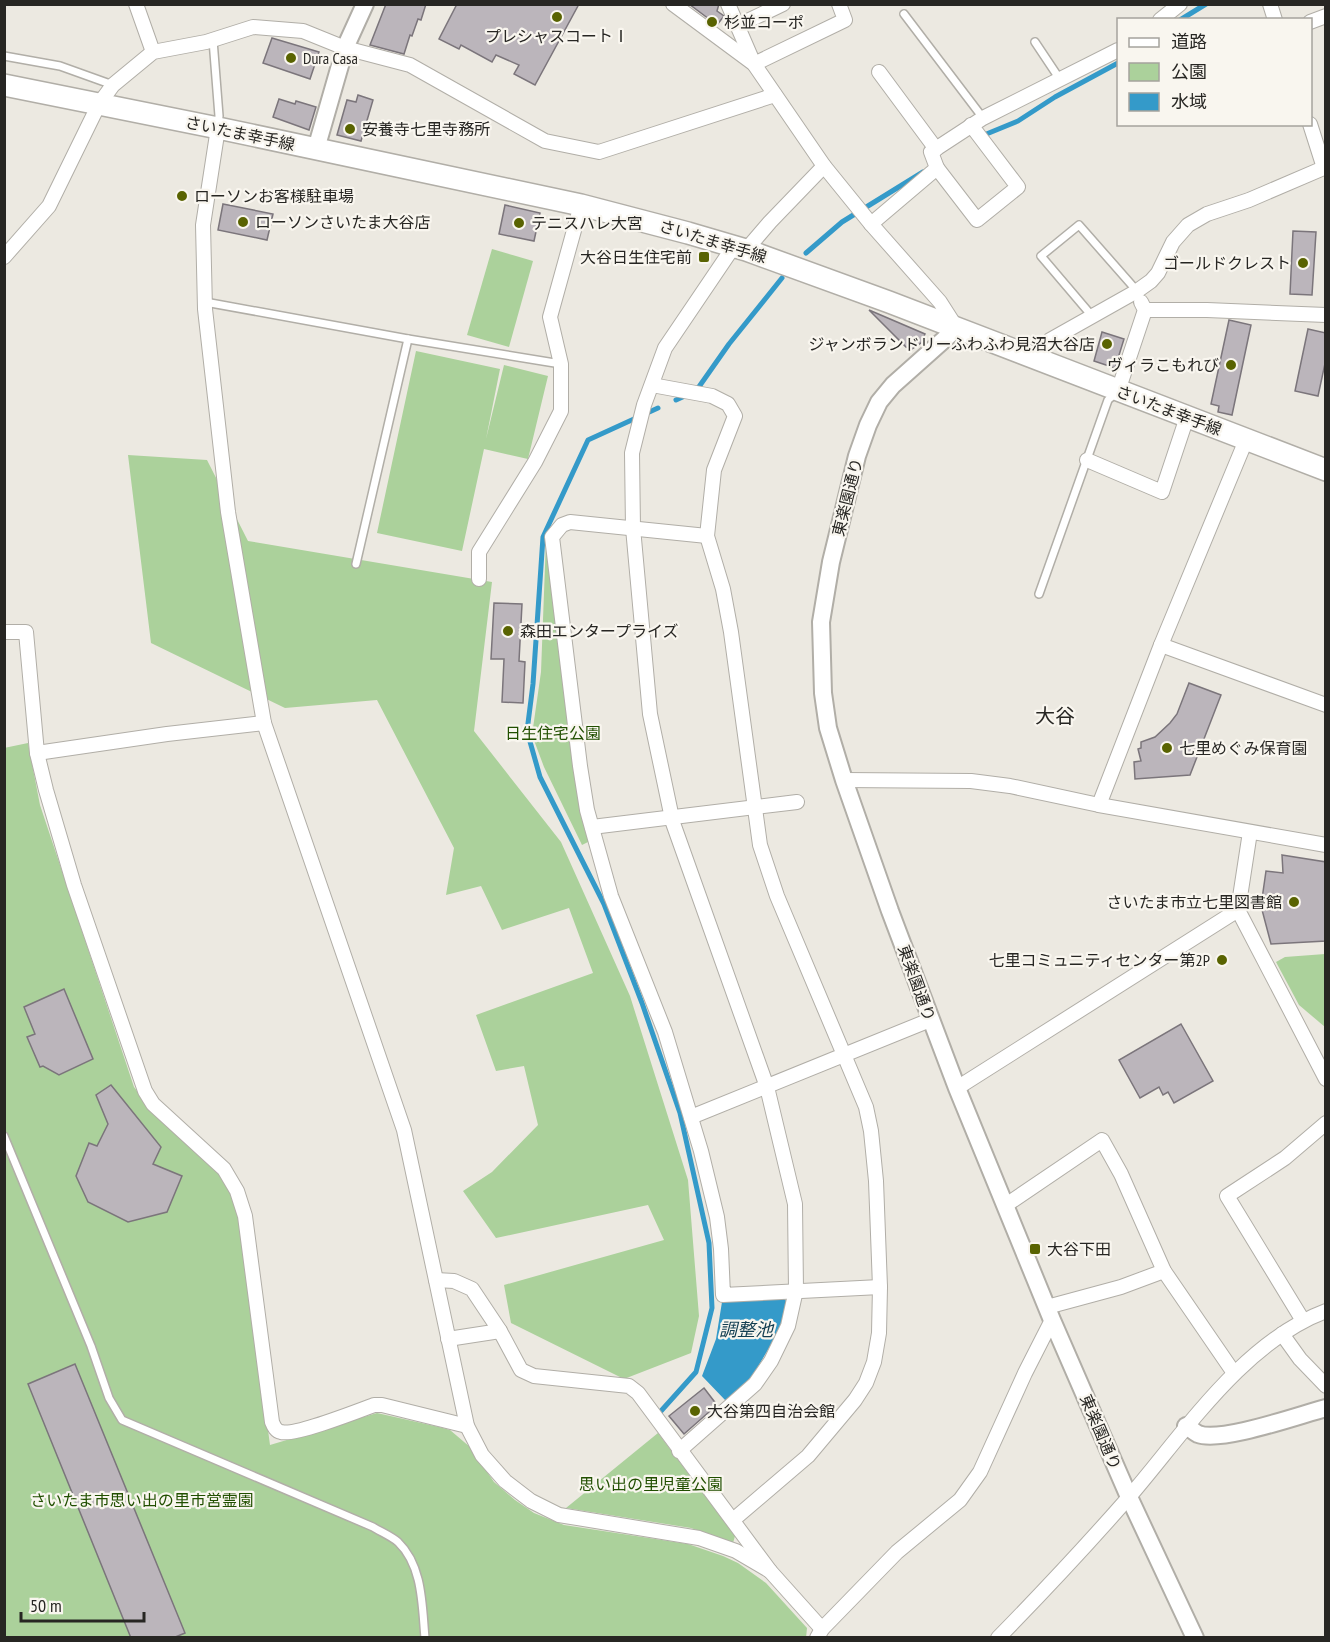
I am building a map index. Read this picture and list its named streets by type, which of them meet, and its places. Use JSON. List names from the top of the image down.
{
  "streets": {
    "main road": ["さいたま幸手線"],
    "street": ["東楽園通り"]
  },
  "crossings": [
    ["さいたま幸手線", "東楽園通り"]
  ],
  "districts": ["大谷"],
  "water": ["調整池"],
  "parks": ["日生住宅公園", "思い出の里児童公園", "さいたま市思い出の里市営霊園"],
  "places": {
    "other": [
      "プレシャスコートⅠ",
      "杉並コーポ",
      "Dura Casa",
      "安養寺七里寺務所",
      "ローソンお客様駐車場",
      "ローソンさいたま大谷店",
      "テニスハレ大宮",
      "ゴールドクレスト",
      "ジャンボランドリーふわふわ見沼大谷店",
      "ヴィラこもれび",
      "森田エンタープライズ",
      "七里めぐみ保育園",
      "さいたま市立七里図書館",
      "七里コミュニティセンター第2P",
      "大谷第四自治会館"
    ],
    "transit": ["大谷日生住宅前", "大谷下田"]
  },
  "legend": ["道路", "公園", "水域"],
  "scale_bar": "50 m"
}
